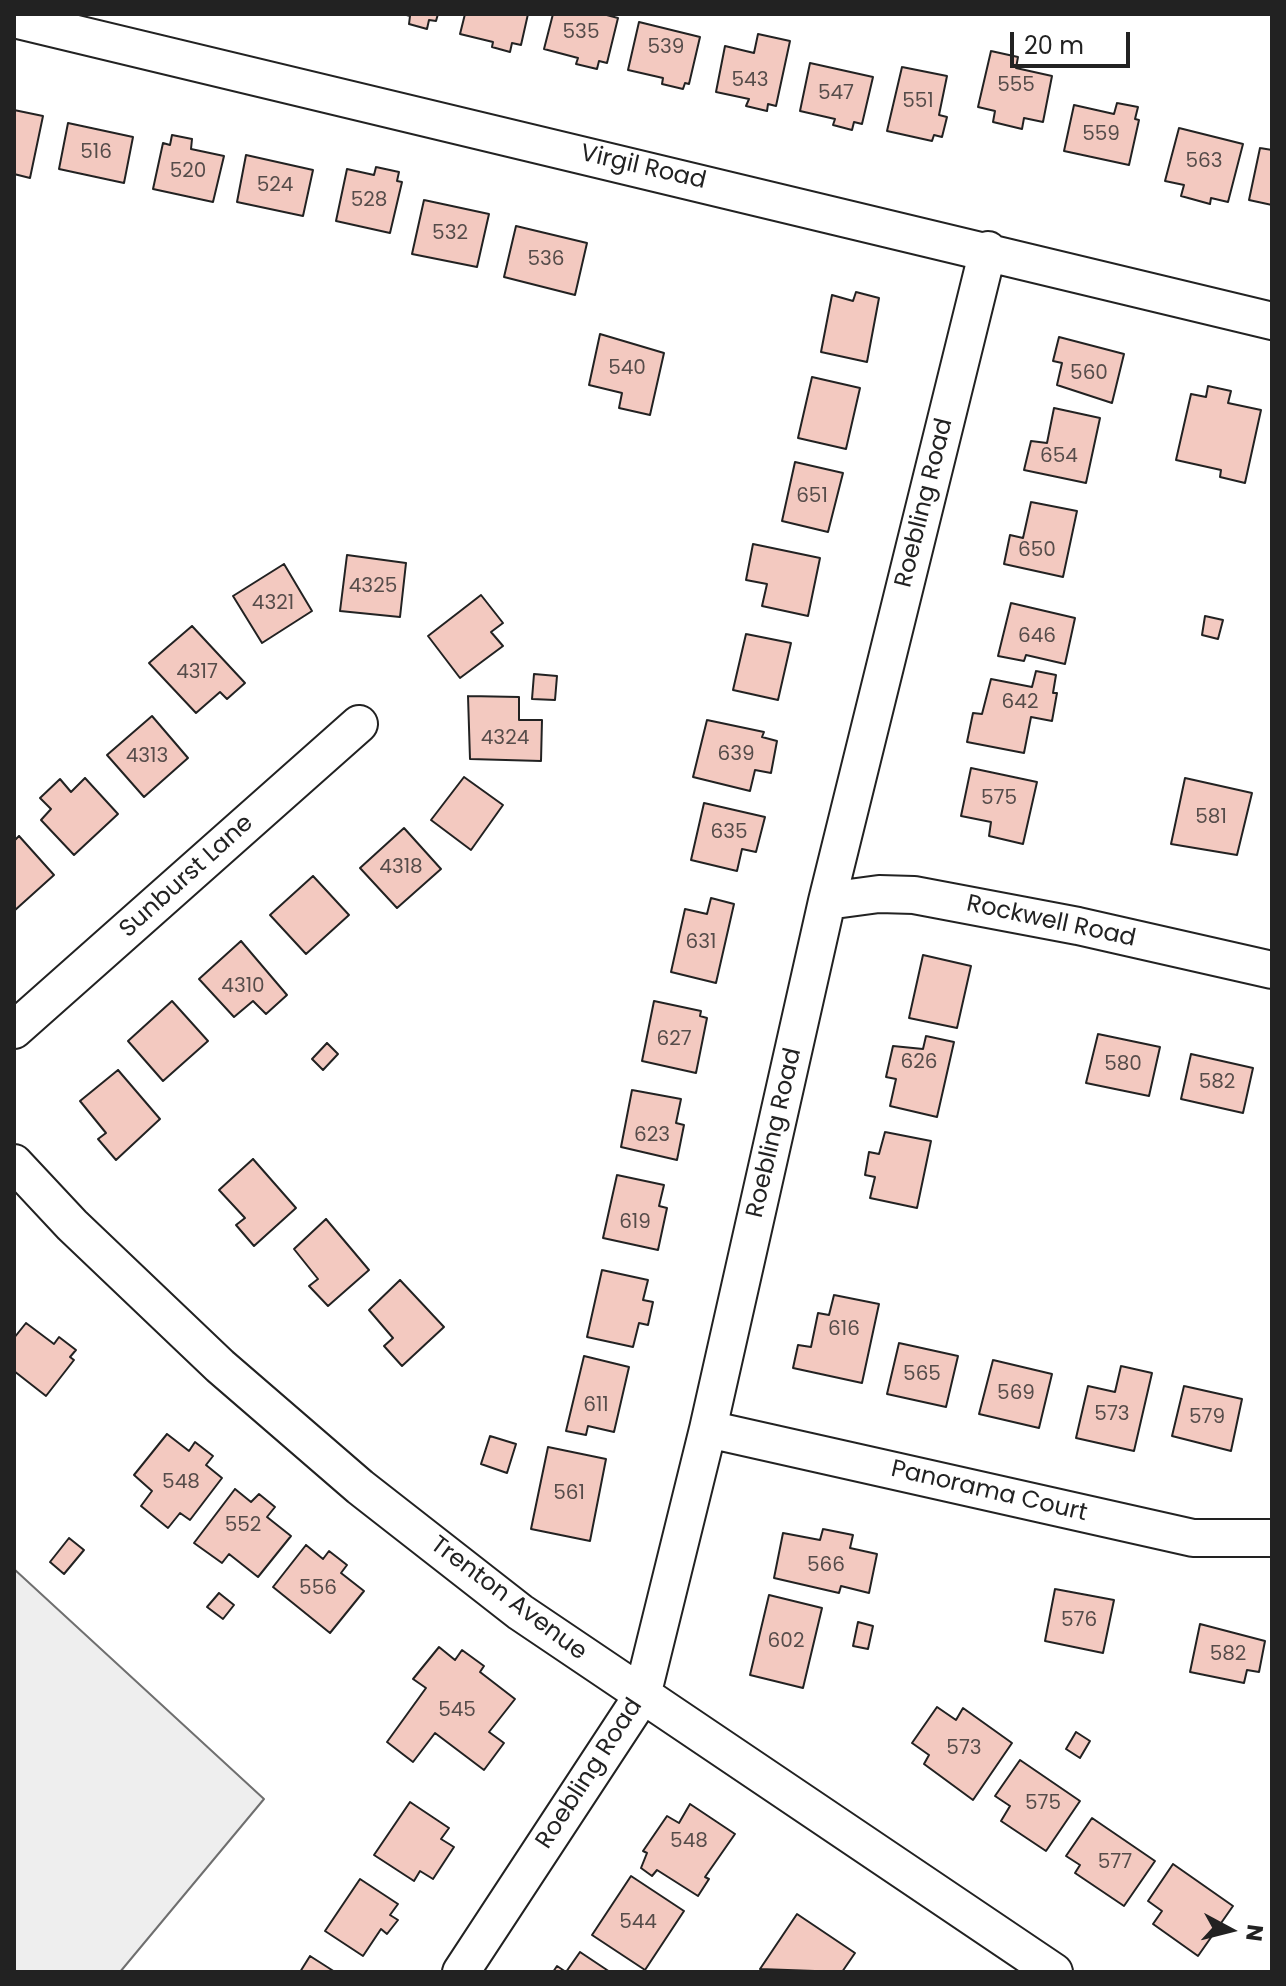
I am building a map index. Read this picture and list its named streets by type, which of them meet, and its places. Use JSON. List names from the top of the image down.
{
  "streets": {
    "street": [
      "Virgil Road",
      "Roebling Road",
      "Sunburst Lane",
      "Rockwell Road",
      "Panorama Court",
      "Trenton Avenue"
    ]
  },
  "crossings": [
    ["Virgil Road", "Roebling Road"],
    ["Roebling Road", "Rockwell Road"],
    ["Roebling Road", "Panorama Court"],
    ["Roebling Road", "Trenton Avenue"]
  ],
  "house_numbers": [
    "535",
    "539",
    "543",
    "555",
    "547",
    "551",
    "559",
    "516",
    "563",
    "520",
    "524",
    "528",
    "532",
    "536",
    "540",
    "560",
    "654",
    "651",
    "650",
    "4325",
    "4321",
    "646",
    "4317",
    "642",
    "4324",
    "639",
    "4313",
    "575",
    "581",
    "635",
    "4318",
    "631",
    "4310",
    "627",
    "626",
    "580",
    "582",
    "623",
    "619",
    "616",
    "565",
    "569",
    "611",
    "573",
    "579",
    "548",
    "561",
    "552",
    "566",
    "556",
    "576",
    "602",
    "582",
    "545",
    "573",
    "575",
    "548",
    "577",
    "544"
  ],
  "scale_bar": "20 m",
  "north": "right"
}
